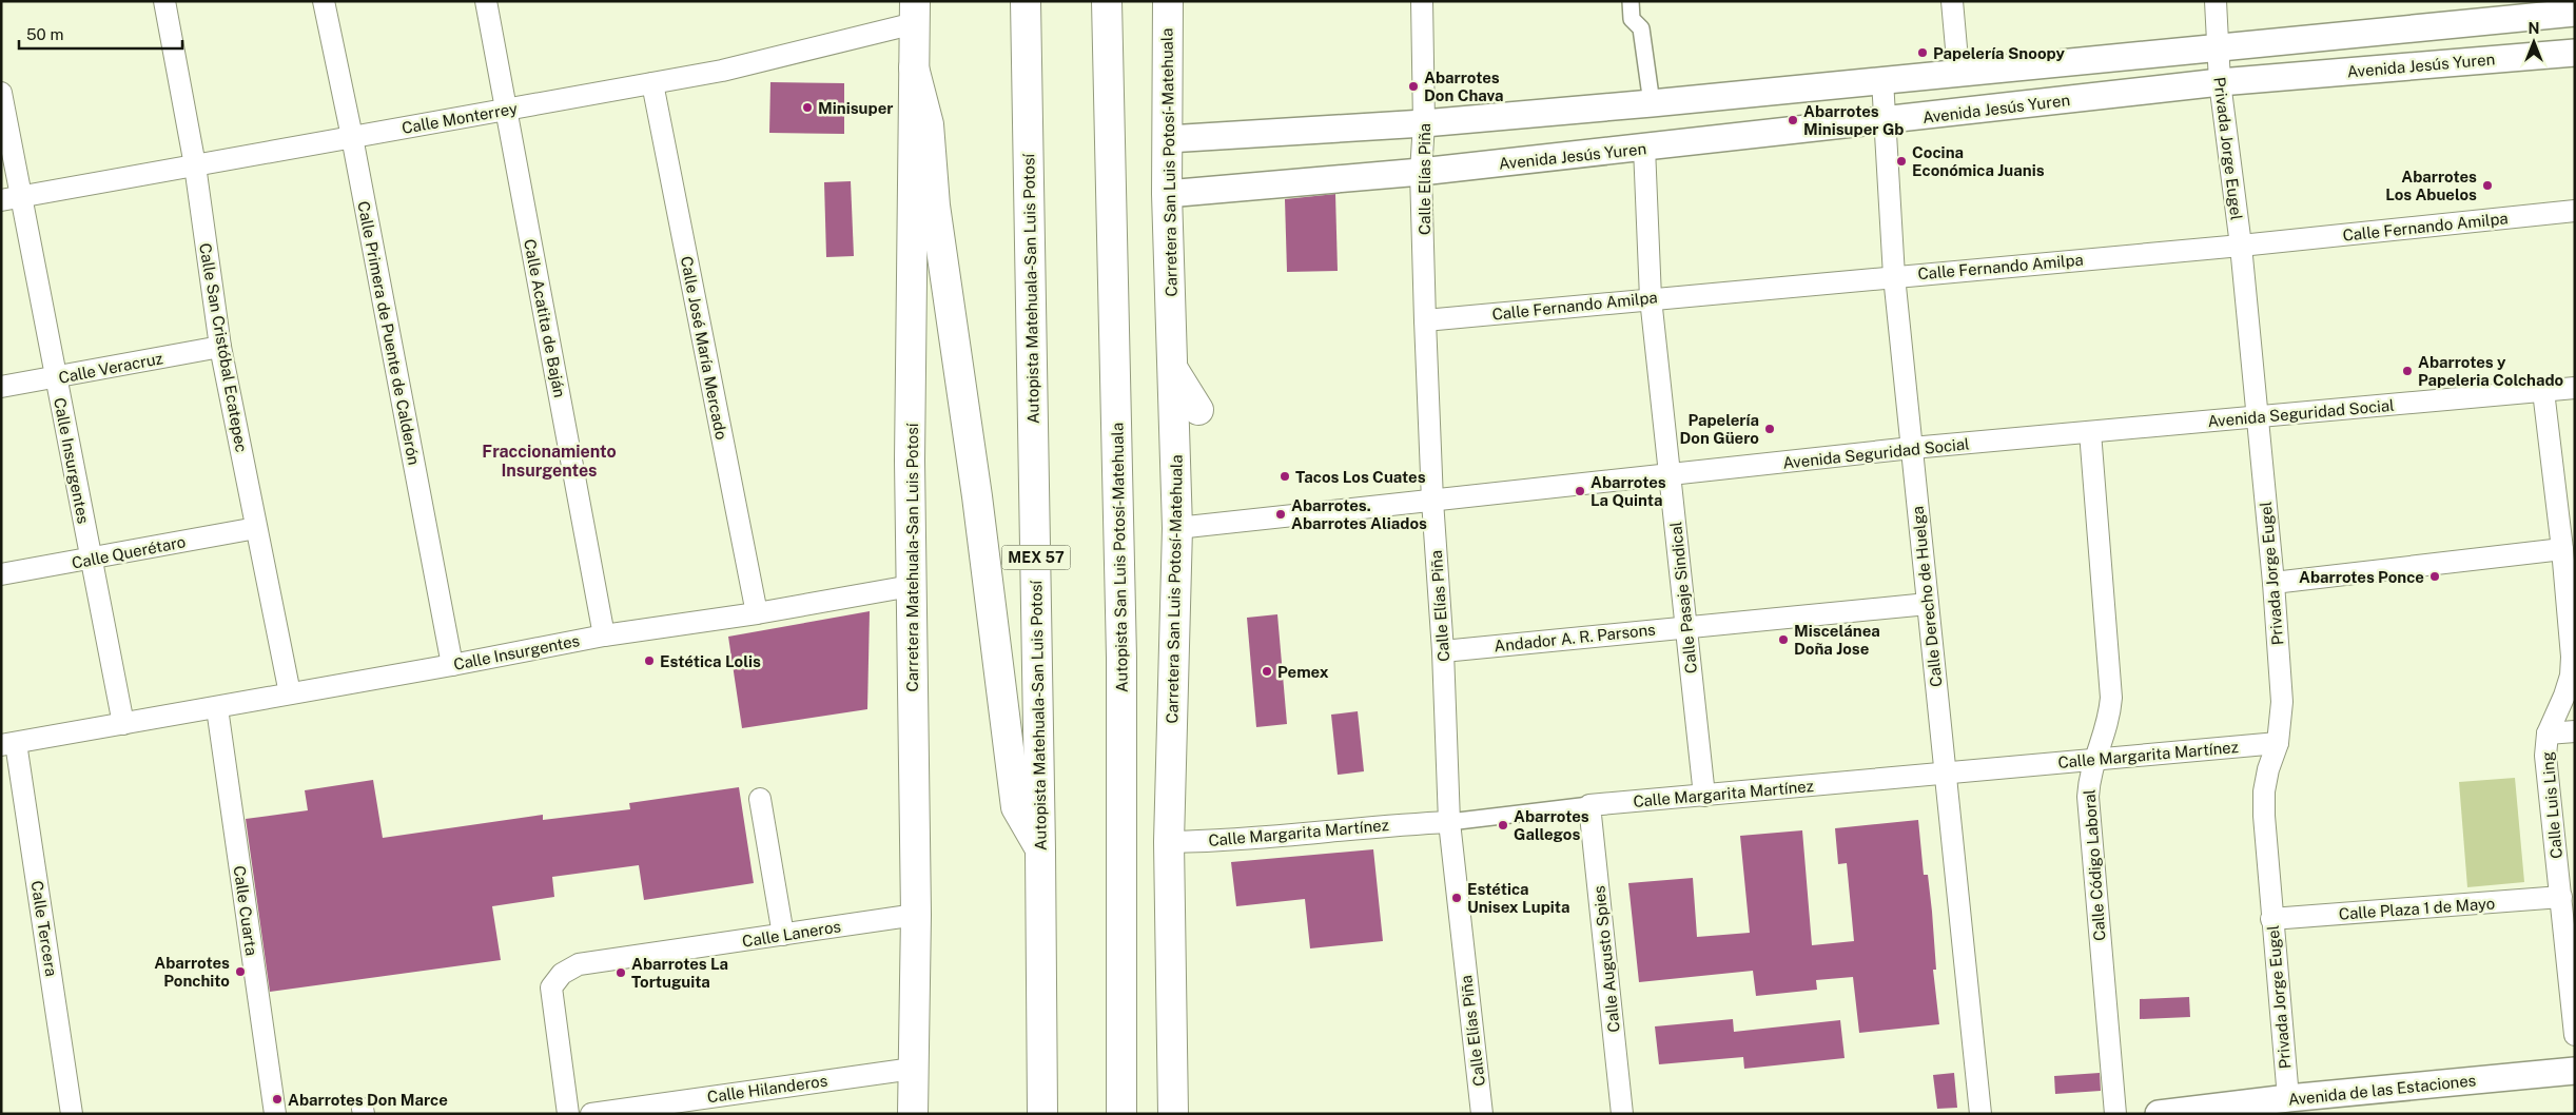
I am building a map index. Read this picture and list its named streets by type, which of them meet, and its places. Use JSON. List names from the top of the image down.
{
  "streets": {
    "main road": [
      "Carretera San Luis Potosí-Matehuala",
      "Autopista Matehuala-San Luis Potosí",
      "Carretera Matehuala-San Luis Potosí",
      "MEX 57",
      "Autopista San Luis Potosí-Matehuala"
    ],
    "street": [
      "Avenida Jesús Yuren",
      "Calle Monterrey",
      "Privada Jorge Eugel",
      "Calle Elías Piña",
      "Calle Fernando Amilpa",
      "Calle Acatita de Baján",
      "Calle Primera de Puente de Calderón",
      "Calle San Cristóbal Ecatepec",
      "Calle José María Mercado",
      "Calle Veracruz",
      "Avenida Seguridad Social",
      "Calle Insurgentes",
      "Calle Querétaro",
      "Calle Derecho de Huelga",
      "Calle Pasaje Sindical",
      "Andador A. R. Parsons",
      "Calle Margarita Martínez",
      "Calle Luis Ling",
      "Calle Código Laboral",
      "Calle Plaza 1 de Mayo",
      "Calle Cuarta",
      "Calle Tercera",
      "Calle Laneros",
      "Calle Augusto Spies",
      "Calle Hilanderos",
      "Avenida de las Estaciones"
    ]
  },
  "crossings": [
    ["Avenida Jesús Yuren", "Privada Jorge Eugel"],
    ["Avenida Jesús Yuren", "Carretera San Luis Potosí-Matehuala"],
    ["Avenida Jesús Yuren", "Calle Elías Piña"],
    ["Avenida Jesús Yuren", "Calle Derecho de Huelga"],
    ["Avenida Jesús Yuren", "Calle Pasaje Sindical"],
    ["Calle Monterrey", "Calle Acatita de Baján"],
    ["Calle Monterrey", "Calle Primera de Puente de Calderón"],
    ["Calle Monterrey", "Calle San Cristóbal Ecatepec"],
    ["Calle Monterrey", "Calle José María Mercado"],
    ["Calle Monterrey", "Calle Insurgentes"],
    ["Calle Monterrey", "Carretera Matehuala-San Luis Potosí"],
    ["Privada Jorge Eugel", "Calle Fernando Amilpa"],
    ["Privada Jorge Eugel", "Avenida Seguridad Social"],
    ["Privada Jorge Eugel", "Calle Margarita Martínez"],
    ["Privada Jorge Eugel", "Calle Plaza 1 de Mayo"],
    ["Privada Jorge Eugel", "Avenida de las Estaciones"],
    ["Carretera San Luis Potosí-Matehuala", "Avenida Seguridad Social"],
    ["Carretera San Luis Potosí-Matehuala", "Calle Margarita Martínez"],
    ["Calle Elías Piña", "Calle Fernando Amilpa"],
    ["Calle Elías Piña", "Avenida Seguridad Social"],
    ["Calle Elías Piña", "Andador A. R. Parsons"],
    ["Calle Elías Piña", "Calle Margarita Martínez"],
    ["Calle Fernando Amilpa", "Calle Derecho de Huelga"],
    ["Calle Fernando Amilpa", "Calle Pasaje Sindical"],
    ["Calle Acatita de Baján", "Calle Insurgentes"],
    ["Calle Primera de Puente de Calderón", "Calle Insurgentes"],
    ["Calle San Cristóbal Ecatepec", "Calle Veracruz"],
    ["Calle San Cristóbal Ecatepec", "Calle Insurgentes"],
    ["Calle San Cristóbal Ecatepec", "Calle Querétaro"],
    ["Calle José María Mercado", "Calle Insurgentes"],
    ["Calle Veracruz", "Calle Insurgentes"],
    ["Avenida Seguridad Social", "Calle Derecho de Huelga"],
    ["Avenida Seguridad Social", "Calle Pasaje Sindical"],
    ["Avenida Seguridad Social", "Calle Luis Ling"],
    ["Avenida Seguridad Social", "Calle Código Laboral"],
    ["Calle Insurgentes", "Calle Querétaro"],
    ["Calle Insurgentes", "Carretera Matehuala-San Luis Potosí"],
    ["Calle Insurgentes", "Calle Cuarta"],
    ["Calle Insurgentes", "Calle Tercera"],
    ["Carretera Matehuala-San Luis Potosí", "Calle Laneros"],
    ["Carretera Matehuala-San Luis Potosí", "Calle Hilanderos"],
    ["Calle Derecho de Huelga", "Andador A. R. Parsons"],
    ["Calle Derecho de Huelga", "Calle Margarita Martínez"],
    ["Calle Pasaje Sindical", "Andador A. R. Parsons"],
    ["Calle Pasaje Sindical", "Calle Margarita Martínez"],
    ["Calle Margarita Martínez", "Calle Código Laboral"],
    ["Calle Margarita Martínez", "Calle Augusto Spies"],
    ["Calle Luis Ling", "Calle Plaza 1 de Mayo"]
  ],
  "districts": ["Fraccionamiento Insurgentes"],
  "places": [
    "Papelería Snoopy",
    "Abarrotes Don Chava",
    "Minisuper",
    "Abarrotes Minisuper Gb",
    "Cocina Económica Juanis",
    "Abarrotes Los Abuelos",
    "Abarrotes y Papeleria Colchado",
    "Papelería Don Güero",
    "Tacos Los Cuates",
    "Abarrotes La Quinta",
    "Abarrotes. Abarrotes Aliados",
    "Abarrotes Ponce",
    "Miscelánea Doña Jose",
    "Estética Lolis",
    "Pemex",
    "Abarrotes Gallegos",
    "Estética Unisex Lupita",
    "Abarrotes Ponchito",
    "Abarrotes La Tortuguita",
    "Abarrotes Don Marce"
  ],
  "scale_bar": "50 m",
  "north": "top"
}
